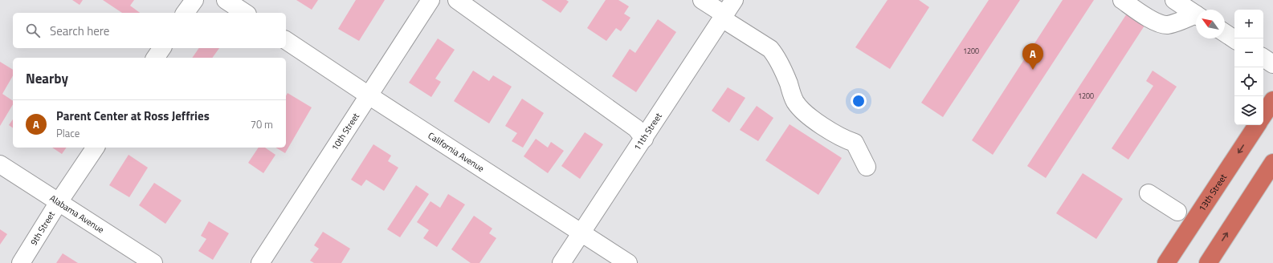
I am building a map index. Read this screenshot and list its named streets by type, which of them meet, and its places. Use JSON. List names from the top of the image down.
{
  "streets": {
    "highway": ["13th Street"],
    "street": [
      "10th Street",
      "11th Street",
      "California Avenue",
      "Alabama Avenue",
      "9th Street"
    ]
  },
  "crossings": [
    ["10th Street", "California Avenue"],
    ["11th Street", "California Avenue"],
    ["Alabama Avenue", "9th Street"]
  ],
  "house_numbers": ["1200", "1200"],
  "north": "top left",
  "page": {
    "map_buttons": ["+", "−"],
    "search": "Search here",
    "pins": "A",
    "heading": "Nearby",
    "list": [
      {
        "mark": "A",
        "name": "Parent Center at Ross Jeffries",
        "note": "Place",
        "value": "70 m"
      }
    ]
  }
}
